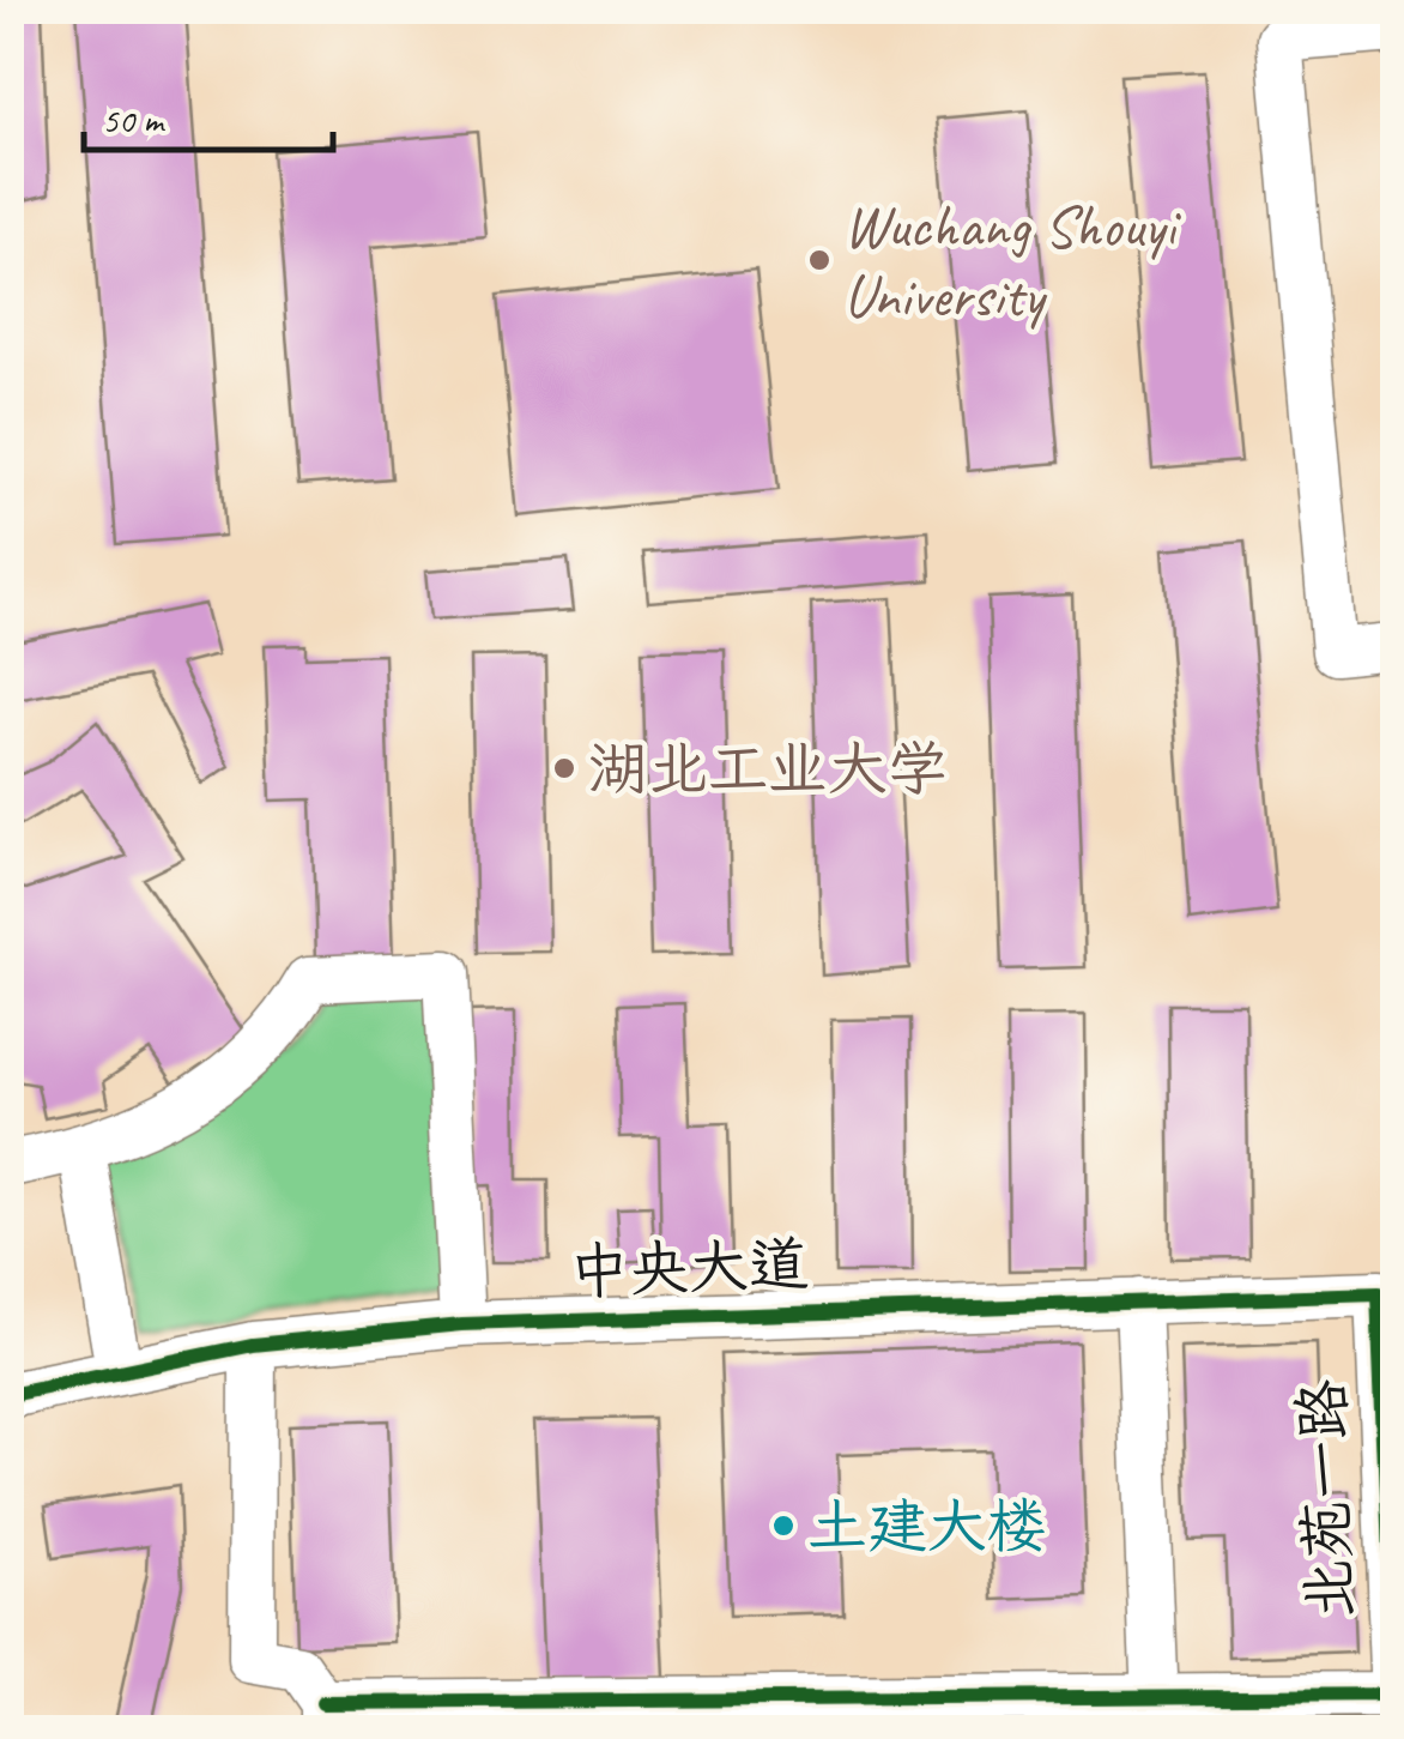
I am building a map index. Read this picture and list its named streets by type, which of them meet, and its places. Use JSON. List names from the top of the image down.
{
  "streets": {
    "street": ["中央大道", "北苑一路"]
  },
  "crossings": [
    ["中央大道", "北苑一路"]
  ],
  "places": ["Wuchang Shouyi University", "湖北工业大学", "土建大楼"],
  "scale_bar": "50 m"
}
